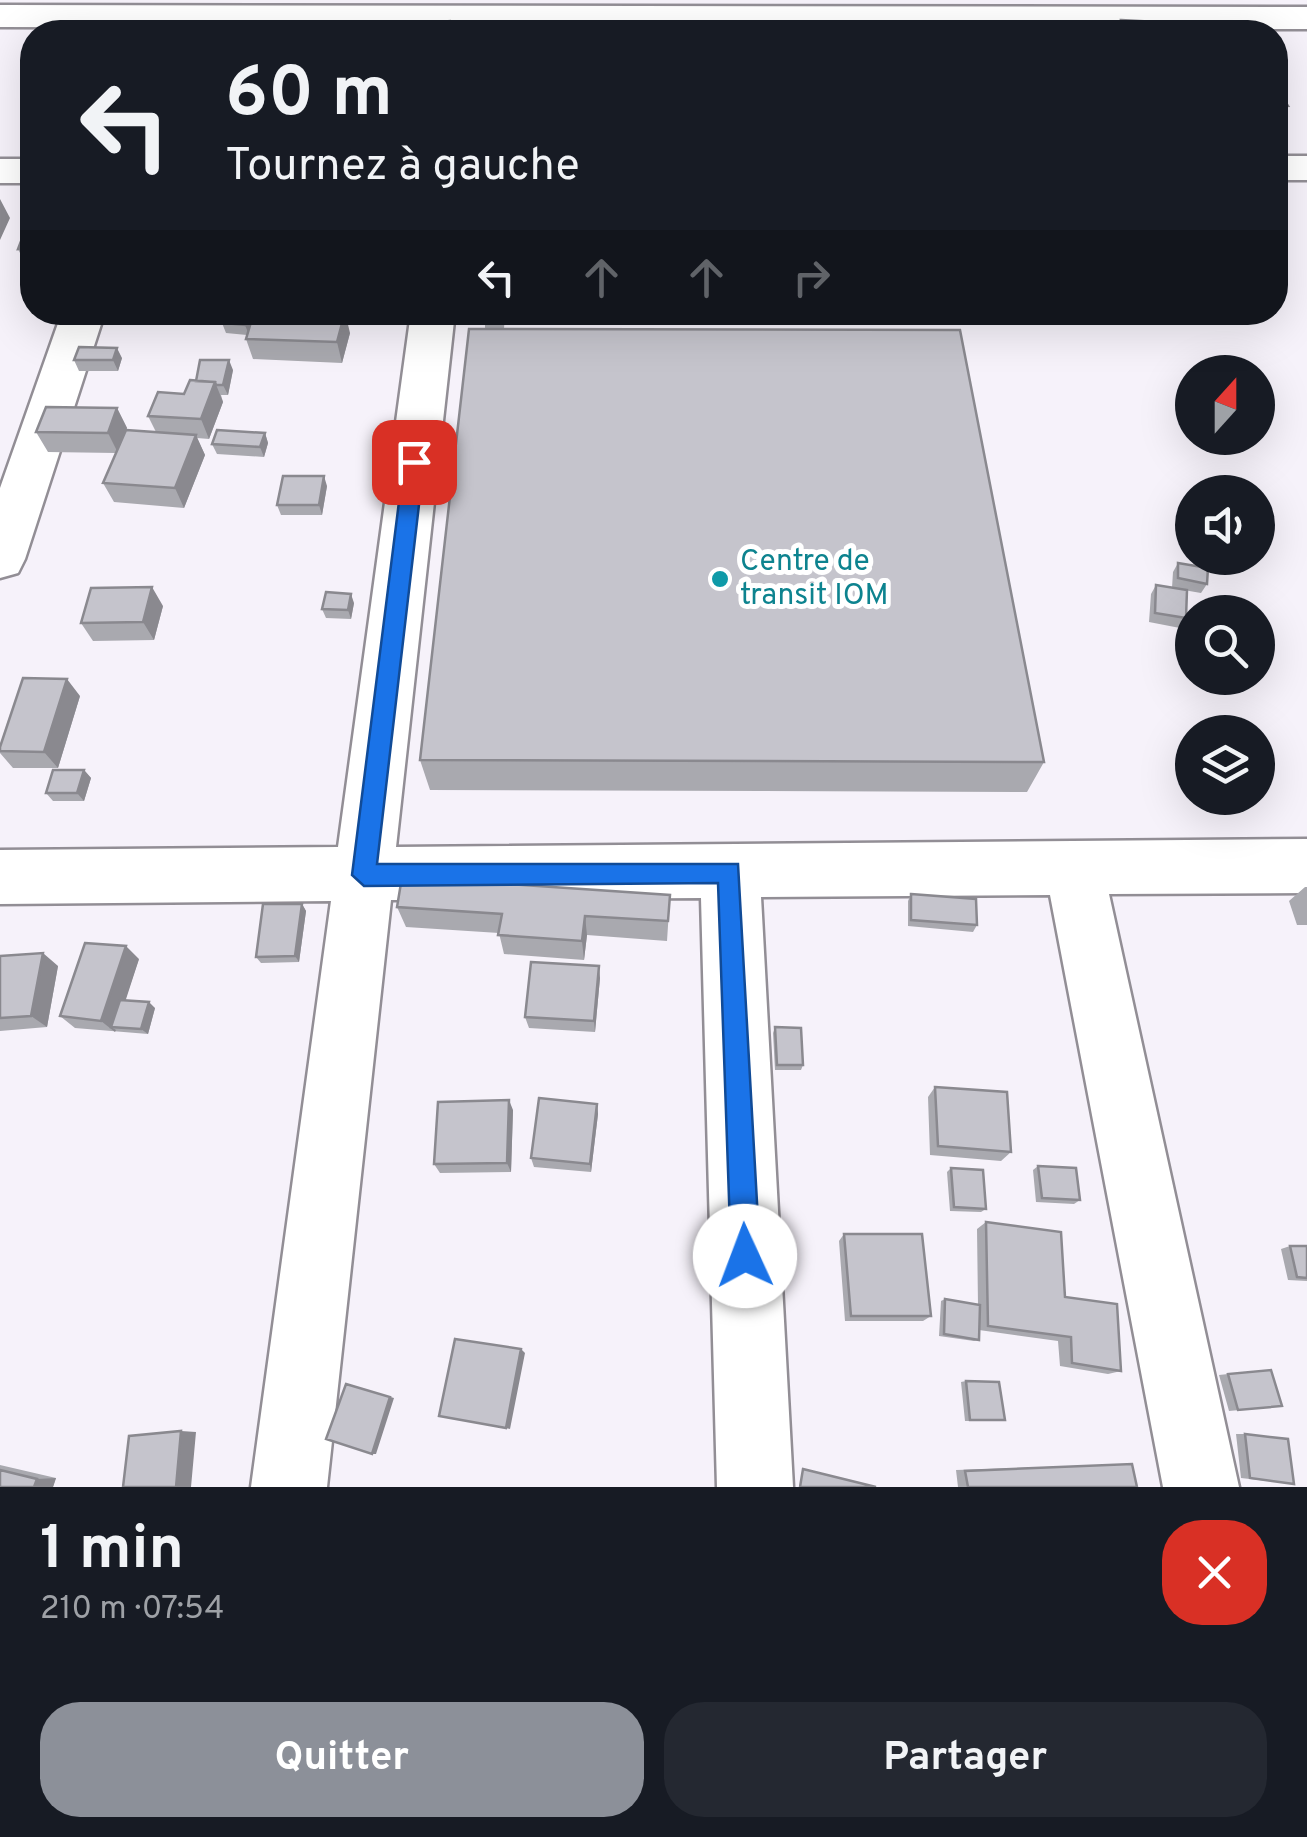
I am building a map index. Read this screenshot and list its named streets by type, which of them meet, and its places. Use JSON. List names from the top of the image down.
{
  "places": ["Centre de transit IOM"],
  "north": "top",
  "page": {
    "turn": ["60 m", "Tournez à gauche"],
    "heading": ["1 min", "210 m · 07:54"],
    "buttons": ["Quitter", "Partager"]
  }
}
